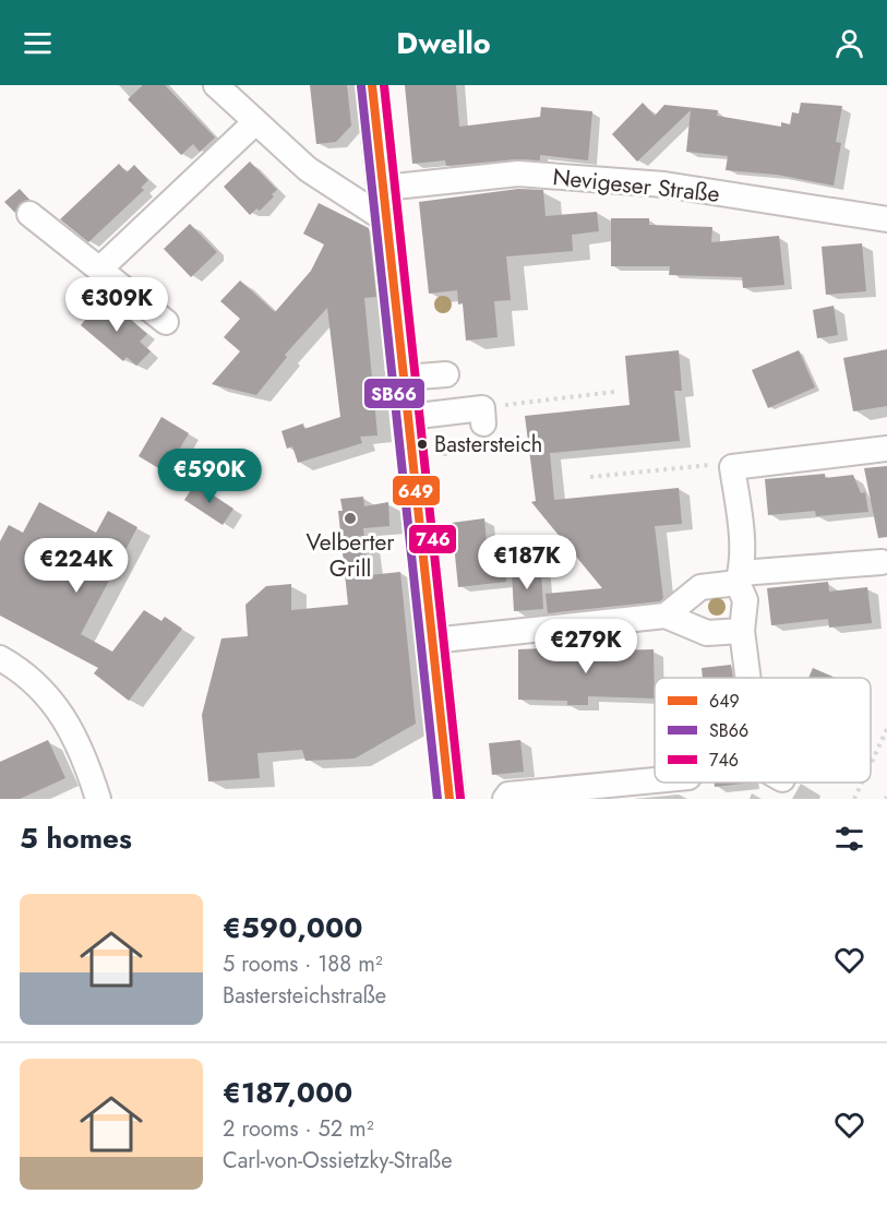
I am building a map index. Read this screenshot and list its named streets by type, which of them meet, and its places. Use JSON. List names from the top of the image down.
{
  "streets": {
    "street": ["Nevigeser Straße"]
  },
  "places": ["Bastersteich", "Velberter Grill"],
  "lines": ["transit line 649", "transit line 746", "transit line SB66"],
  "legend": ["649", "SB66", "746"],
  "page": {
    "header": "Dwello",
    "price": [
      "€309K",
      "€590K",
      "€187K",
      "€224K",
      "€279K"
    ],
    "heading": "5 homes",
    "list": [
      {
        "name": "€590,000",
        "note": "5 rooms · 188 m² · Bastersteichstraße"
      },
      {
        "name": "€187,000",
        "note": "2 rooms · 52 m² · Carl-von-Ossietzky-Straße"
      }
    ]
  }
}
